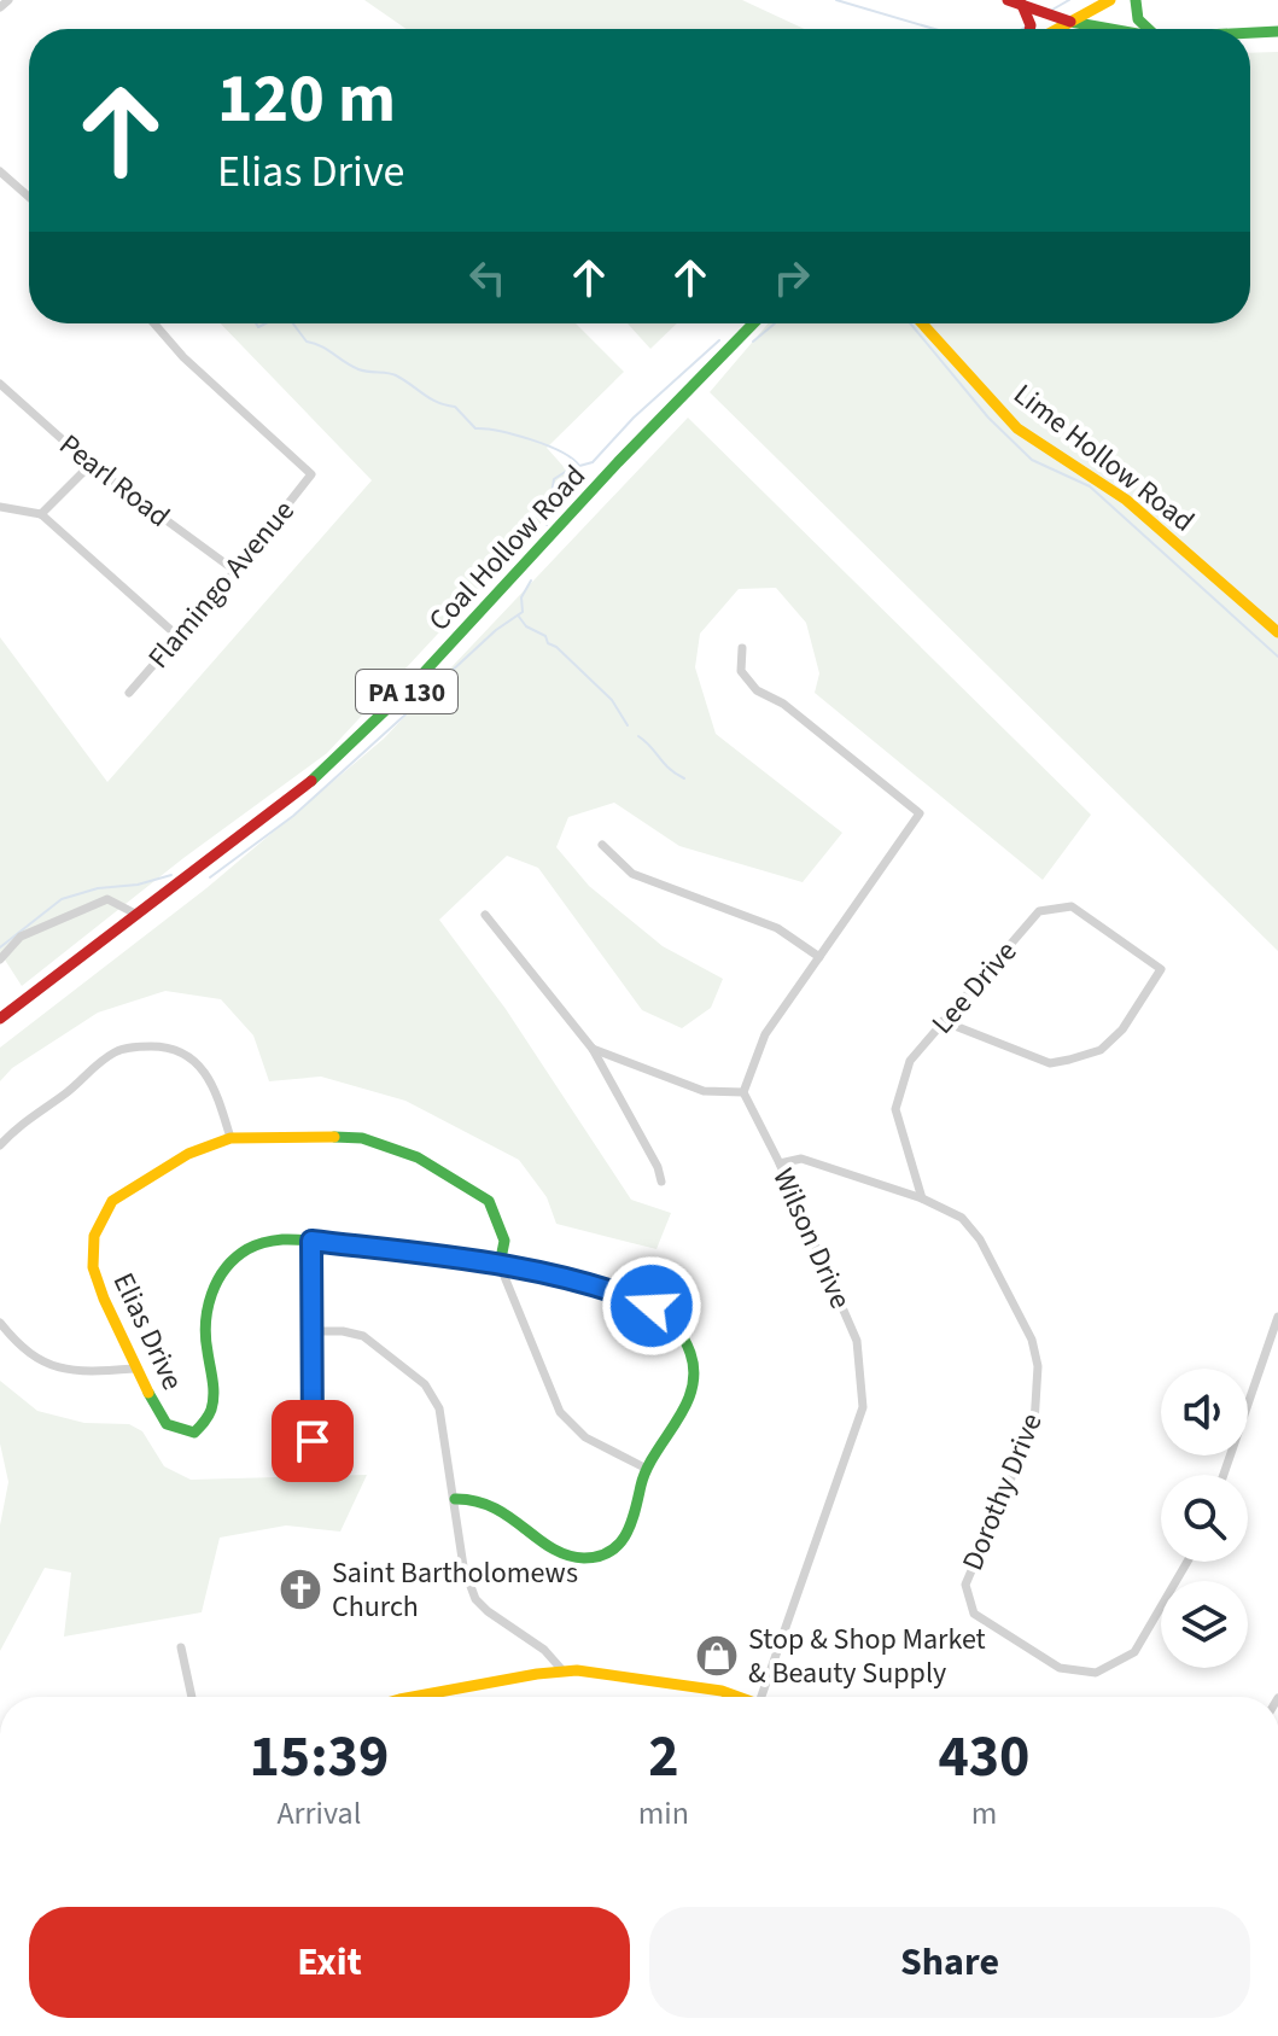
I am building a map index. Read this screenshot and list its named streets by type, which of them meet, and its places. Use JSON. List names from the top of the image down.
{
  "streets": {
    "street": [
      "Lime Hollow Road",
      "Pearl Road",
      "Coal Hollow Road",
      "Flamingo Avenue",
      "PA 130",
      "Lee Drive",
      "Wilson Drive",
      "Elias Drive",
      "Dorothy Drive"
    ]
  },
  "crossings": [
    ["Pearl Road", "Flamingo Avenue"],
    ["Lee Drive", "Dorothy Drive"],
    ["Wilson Drive", "Dorothy Drive"]
  ],
  "places": {
    "church": ["Saint Bartholomews Church"],
    "shop": ["Stop & Shop Market & Beauty Supply"]
  },
  "page": {
    "turn": ["120 m", "Elias Drive"],
    "eta": [
      "15:39",
      "Arrival",
      "2",
      "min",
      "430",
      "m"
    ],
    "buttons": ["Exit", "Share"]
  }
}
